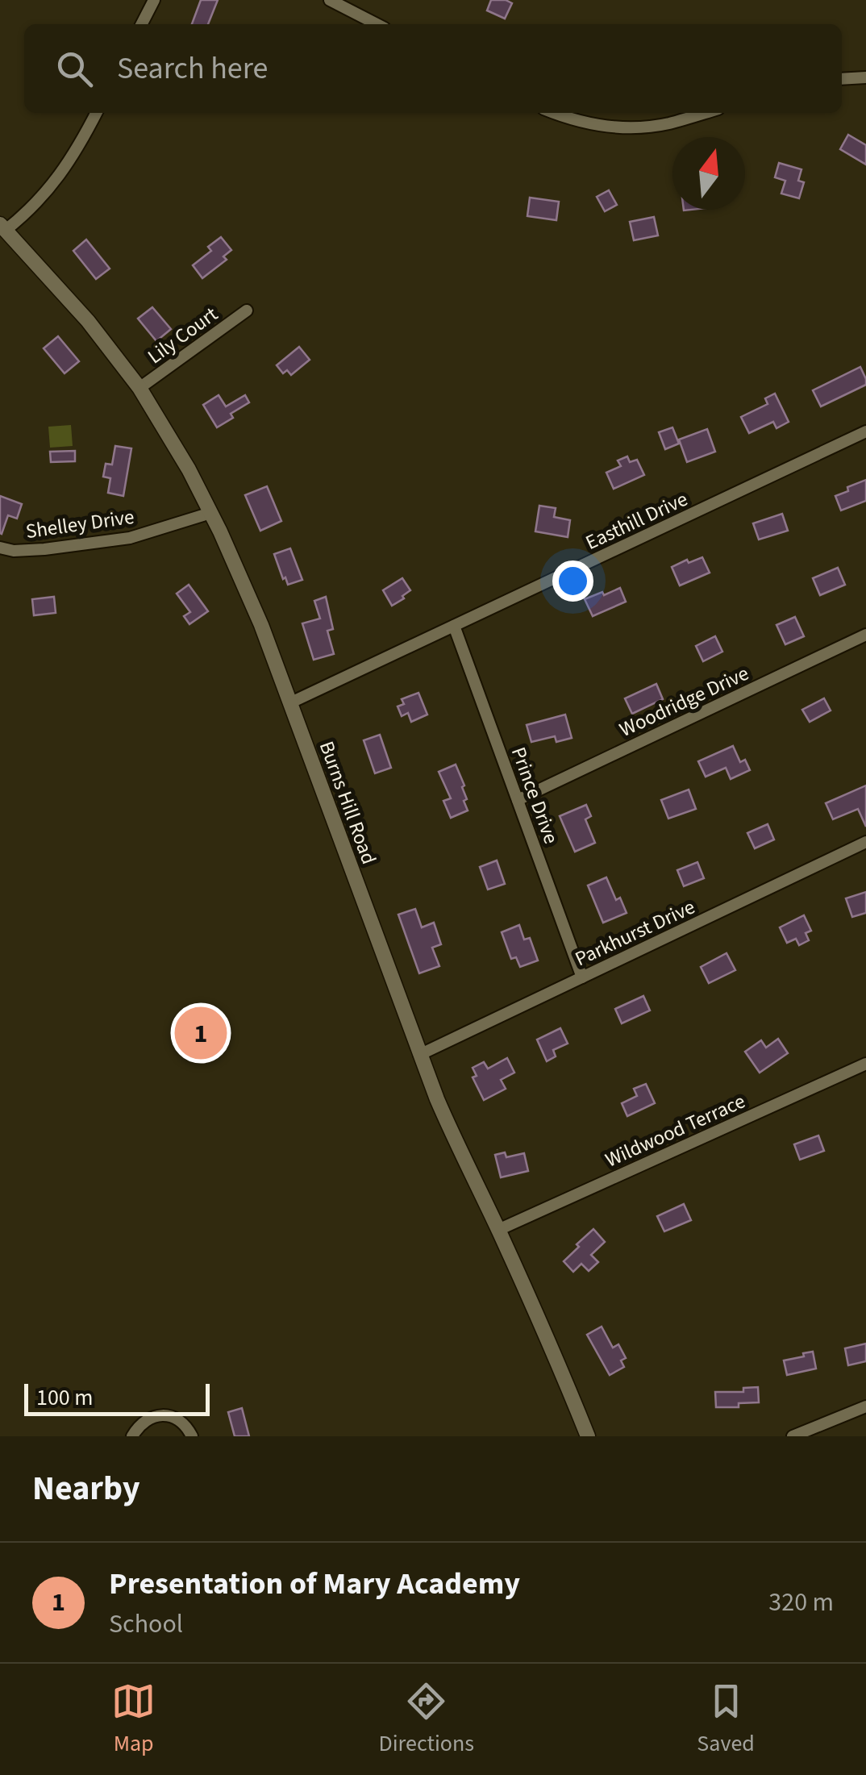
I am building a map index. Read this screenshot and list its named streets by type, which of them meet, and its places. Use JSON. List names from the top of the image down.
{
  "streets": {
    "street": [
      "Lily Court",
      "Easthill Drive",
      "Shelley Drive",
      "Woodridge Drive",
      "Prince Drive",
      "Burns Hill Road",
      "Parkhurst Drive",
      "Wildwood Terrace"
    ]
  },
  "crossings": [
    ["Lily Court", "Burns Hill Road"],
    ["Easthill Drive", "Prince Drive"],
    ["Easthill Drive", "Burns Hill Road"],
    ["Shelley Drive", "Burns Hill Road"],
    ["Woodridge Drive", "Prince Drive"],
    ["Prince Drive", "Parkhurst Drive"],
    ["Burns Hill Road", "Parkhurst Drive"],
    ["Burns Hill Road", "Wildwood Terrace"]
  ],
  "scale_bar": "100 m",
  "north": "top",
  "page": {
    "search": "Search here",
    "pins": "1",
    "scale": "100 m",
    "heading": "Nearby",
    "list": [
      {
        "mark": "1",
        "name": "Presentation of Mary Academy",
        "note": "School",
        "value": "320 m"
      }
    ],
    "nav": ["Map", "Directions", "Saved"]
  }
}
